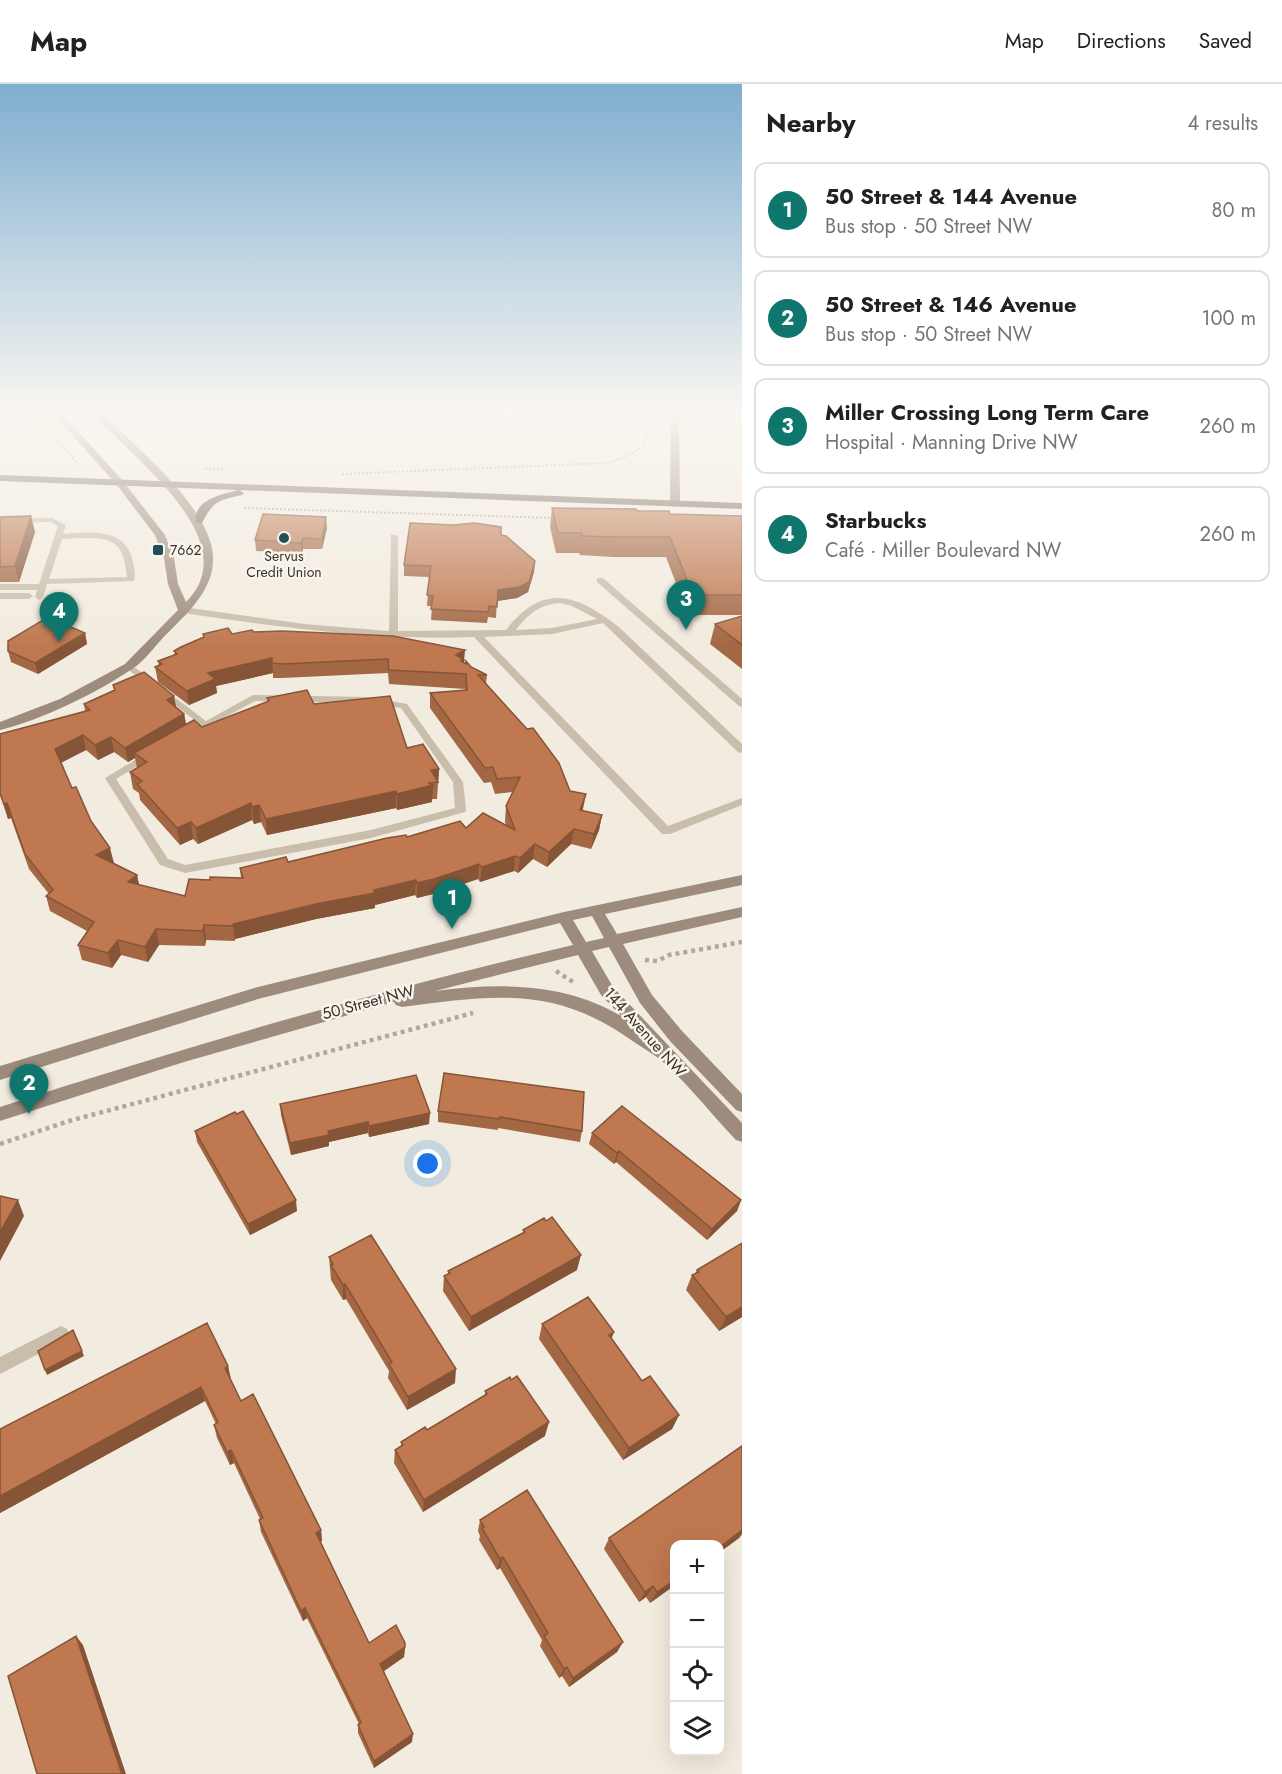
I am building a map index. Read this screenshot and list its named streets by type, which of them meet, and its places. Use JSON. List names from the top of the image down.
{
  "streets": {
    "main road": ["50 Street NW", "144 Avenue NW"]
  },
  "crossings": [
    ["50 Street NW", "144 Avenue NW"]
  ],
  "places": {
    "other": ["Servus Credit Union"],
    "transit": ["7662"]
  },
  "page": {
    "header": "Map",
    "nav": ["Map", "Directions", "Saved"],
    "heading": ["Nearby", "4 results"],
    "list": [
      {
        "mark": "1",
        "name": "50 Street & 144 Avenue",
        "note": "Bus stop · 50 Street NW",
        "value": "80 m"
      },
      {
        "mark": "2",
        "name": "50 Street & 146 Avenue",
        "note": "Bus stop · 50 Street NW",
        "value": "100 m"
      },
      {
        "mark": "3",
        "name": "Miller Crossing Long Term Care",
        "note": "Hospital · Manning Drive NW",
        "value": "260 m"
      },
      {
        "mark": "4",
        "name": "Starbucks",
        "note": "Café · Miller Boulevard NW",
        "value": "260 m"
      }
    ],
    "pins": [
      "3",
      "4",
      "1",
      "2"
    ],
    "map_buttons": ["+", "−"]
  }
}
